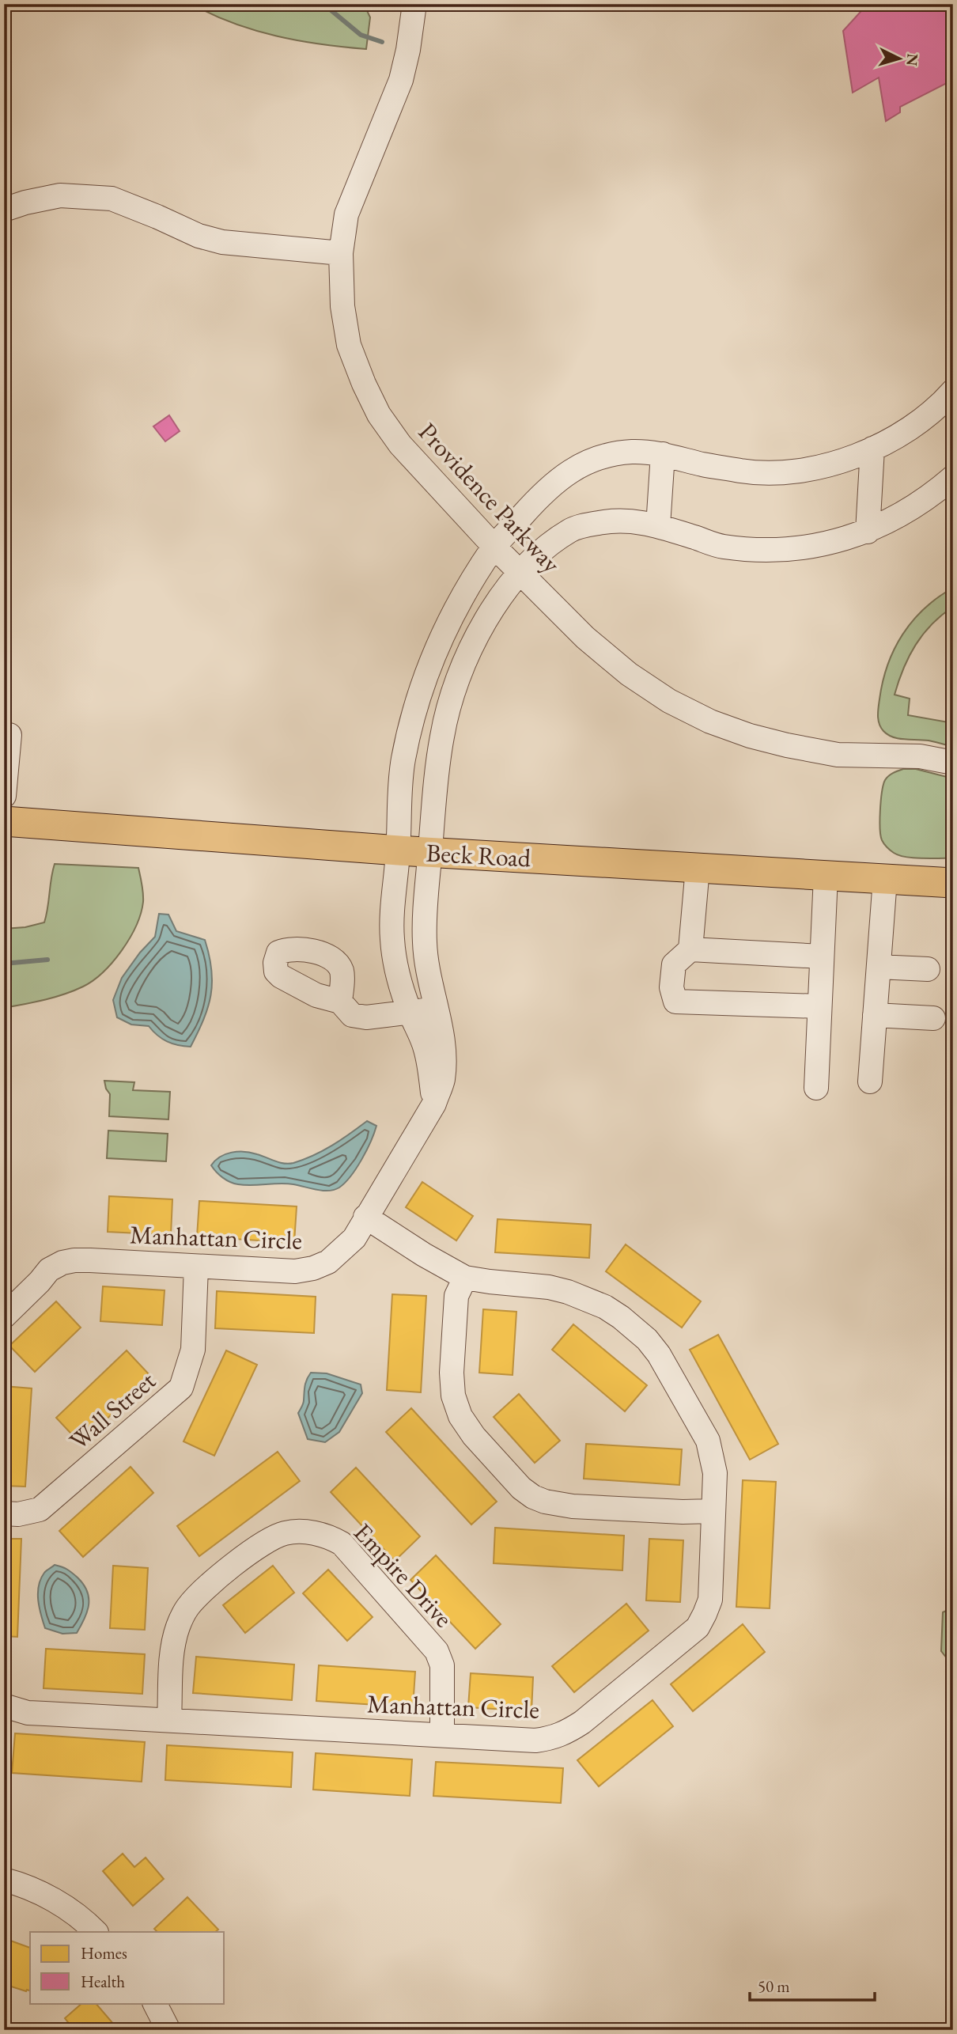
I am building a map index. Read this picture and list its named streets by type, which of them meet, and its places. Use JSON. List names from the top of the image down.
{
  "streets": {
    "main road": ["Beck Road"],
    "street": [
      "Providence Parkway",
      "Manhattan Circle",
      "Wall Street",
      "Empire Drive"
    ]
  },
  "crossings": [
    ["Manhattan Circle", "Wall Street"],
    ["Manhattan Circle", "Empire Drive"]
  ],
  "legend": ["Homes", "Health"],
  "scale_bar": "50 m",
  "north": "right"
}
